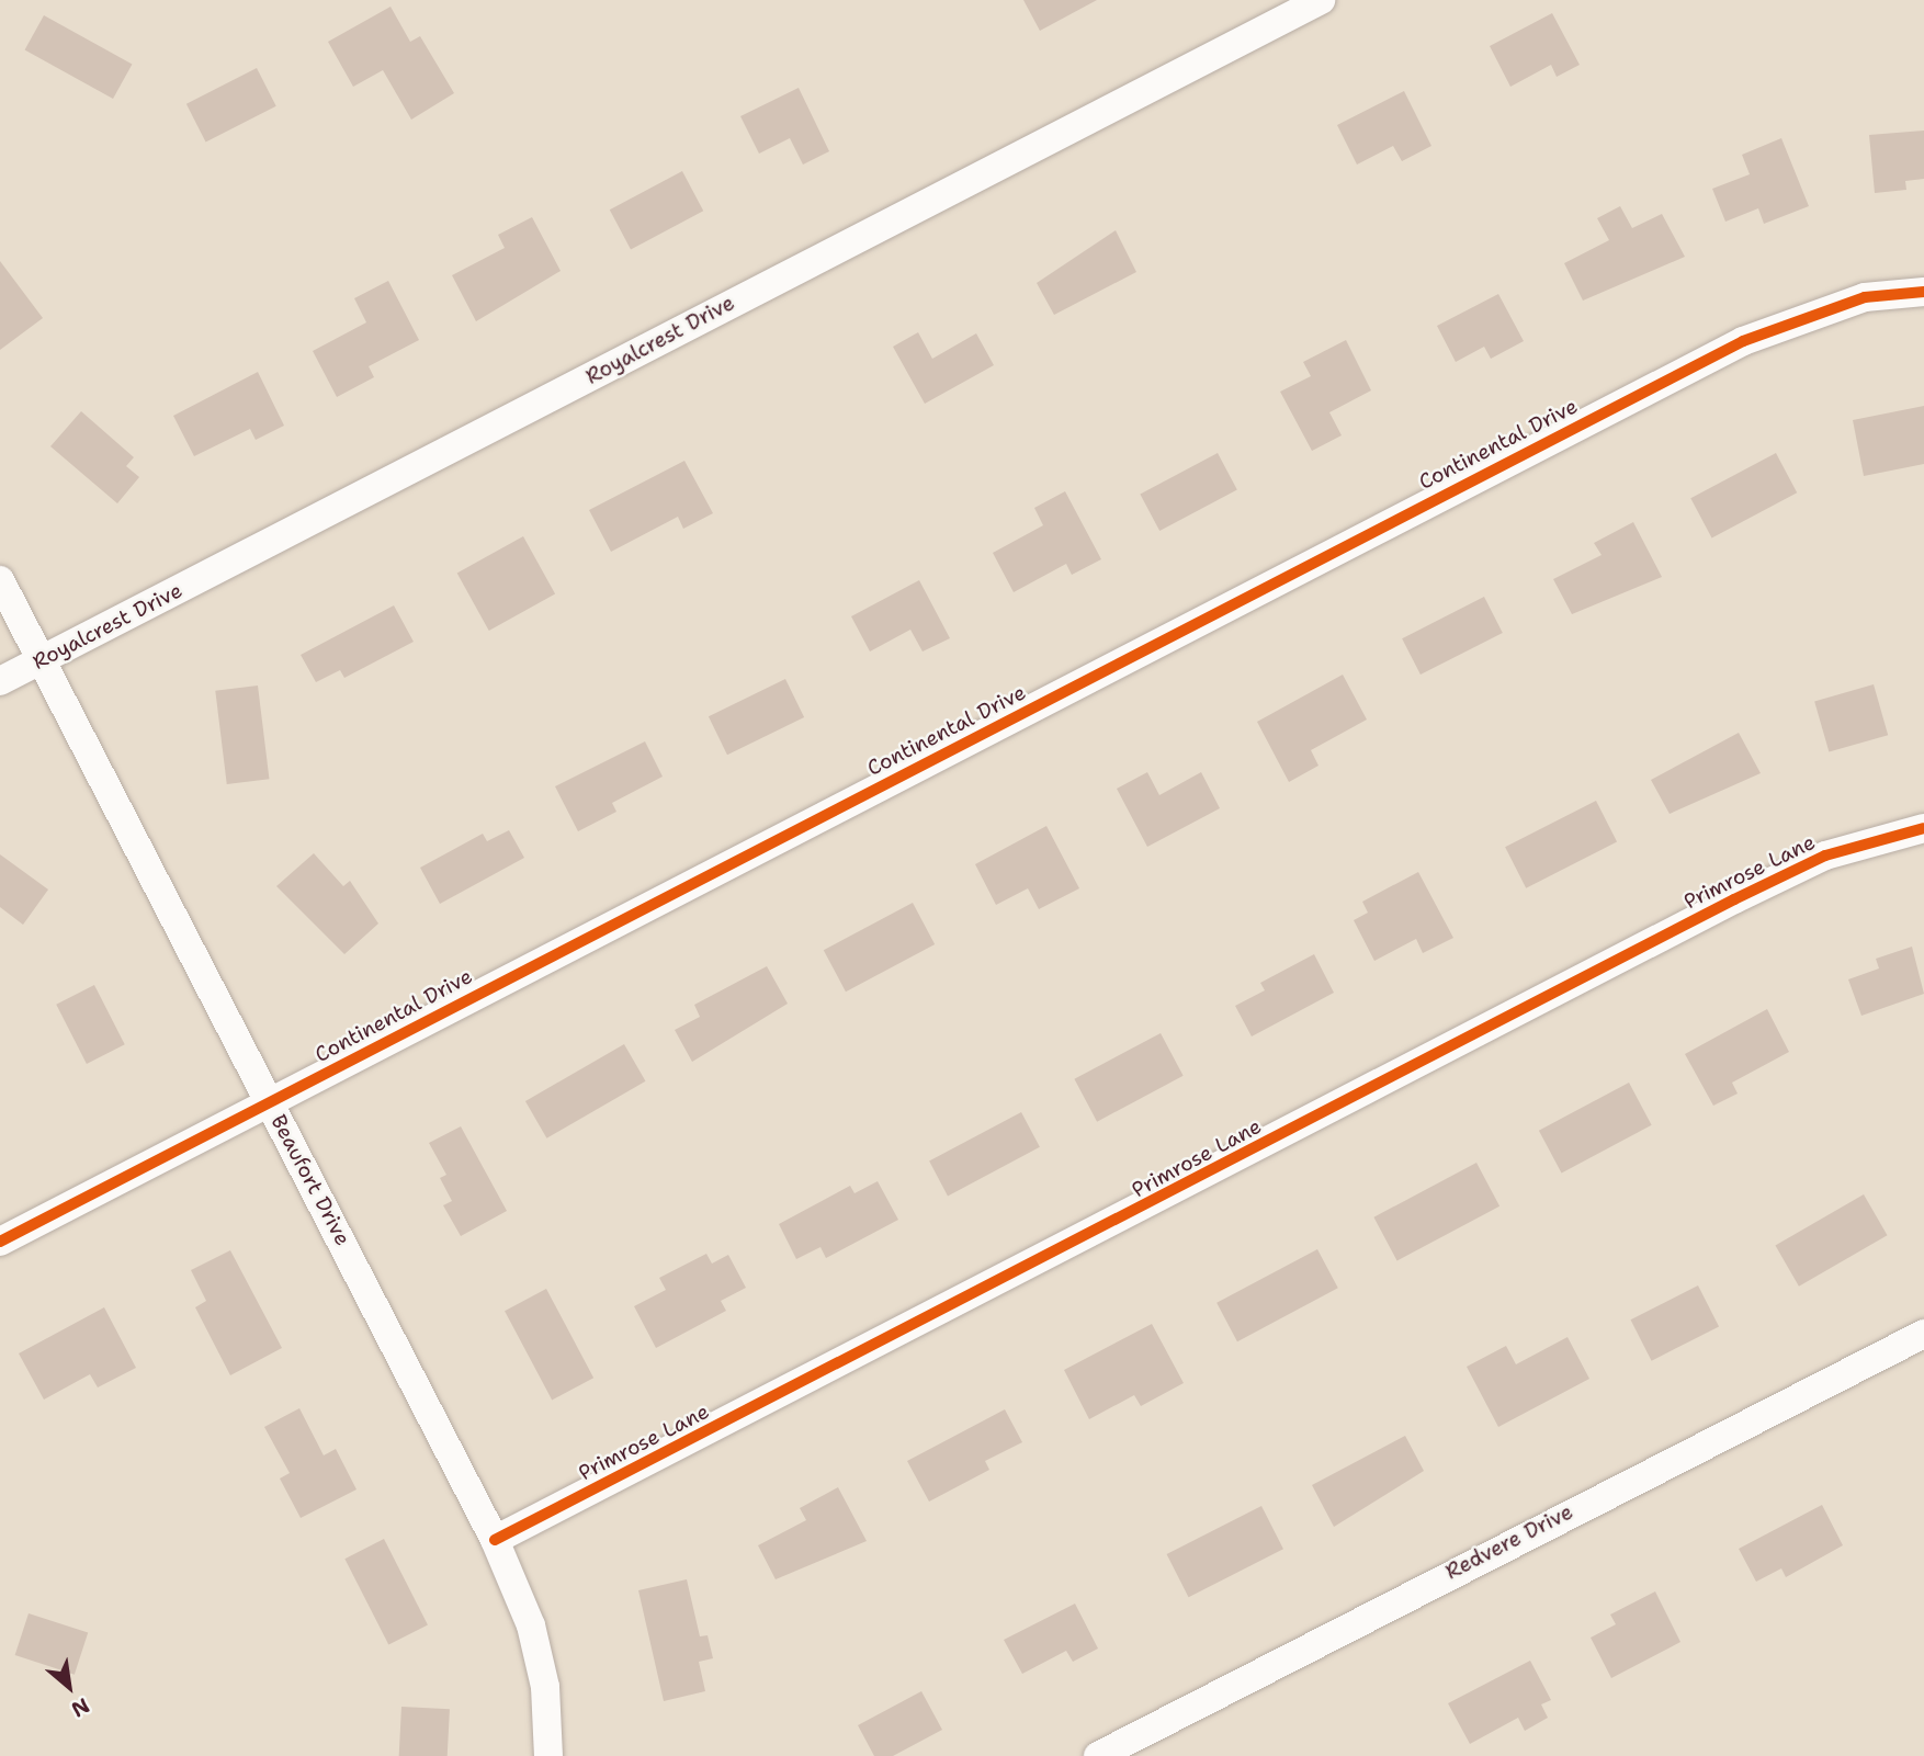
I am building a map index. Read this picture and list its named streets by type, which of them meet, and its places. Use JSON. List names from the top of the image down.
{
  "streets": {
    "street": [
      "Royalcrest Drive",
      "Continental Drive",
      "Primrose Lane",
      "Beaufort Drive",
      "Redvere Drive"
    ]
  },
  "crossings": [
    ["Royalcrest Drive", "Beaufort Drive"],
    ["Continental Drive", "Beaufort Drive"],
    ["Primrose Lane", "Beaufort Drive"]
  ],
  "north": "bottom right"
}
